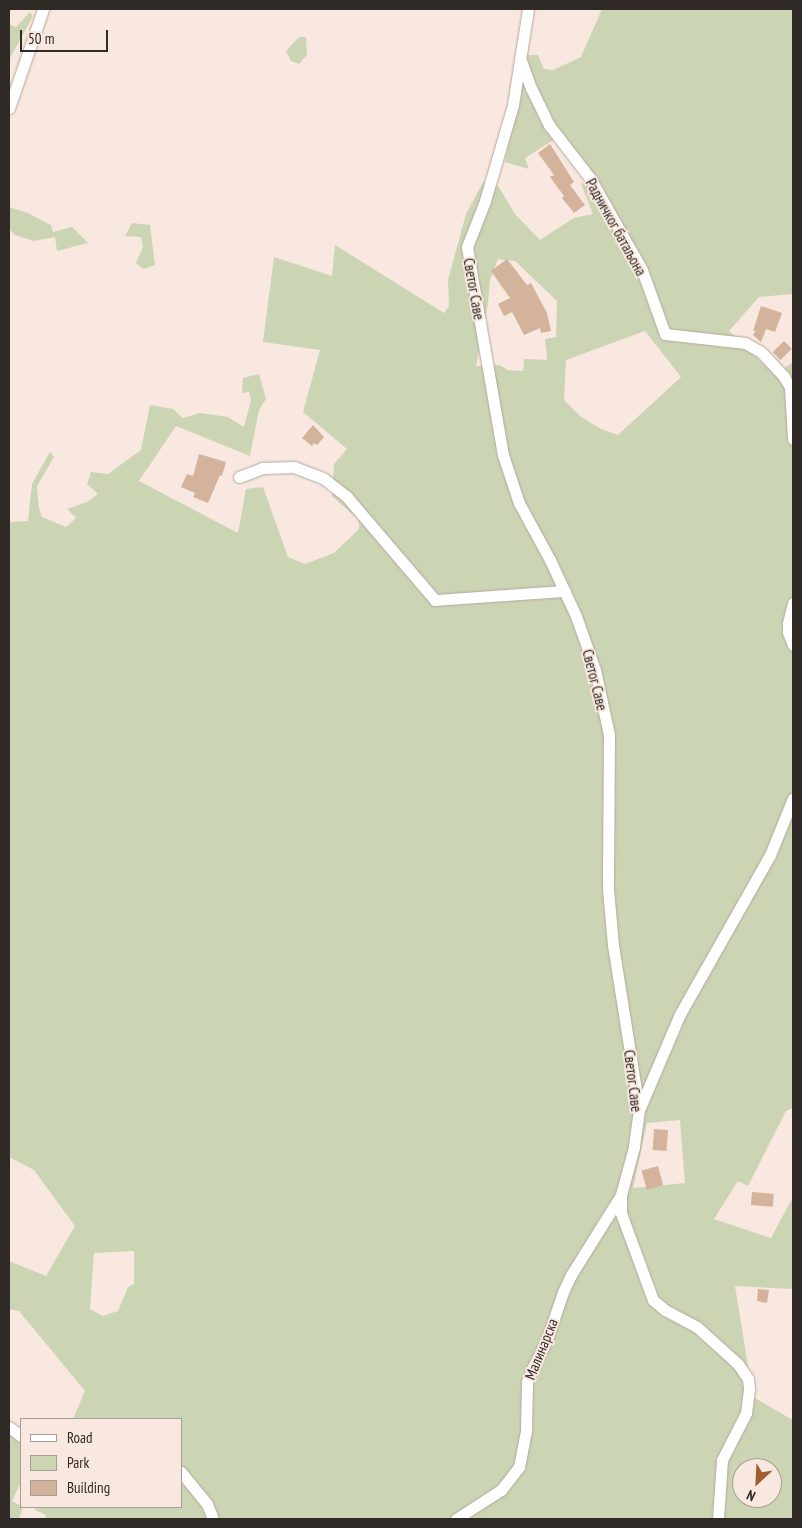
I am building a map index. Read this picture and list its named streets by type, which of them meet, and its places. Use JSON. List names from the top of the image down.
{
  "streets": {
    "street": ["Радничког батаљона", "Светог Саве", "Малинарска"]
  },
  "crossings": [
    ["Радничког батаљона", "Светог Саве"],
    ["Светог Саве", "Малинарска"]
  ],
  "legend": ["Road", "Park", "Building"],
  "scale_bar": "50 m",
  "north": "bottom left"
}
